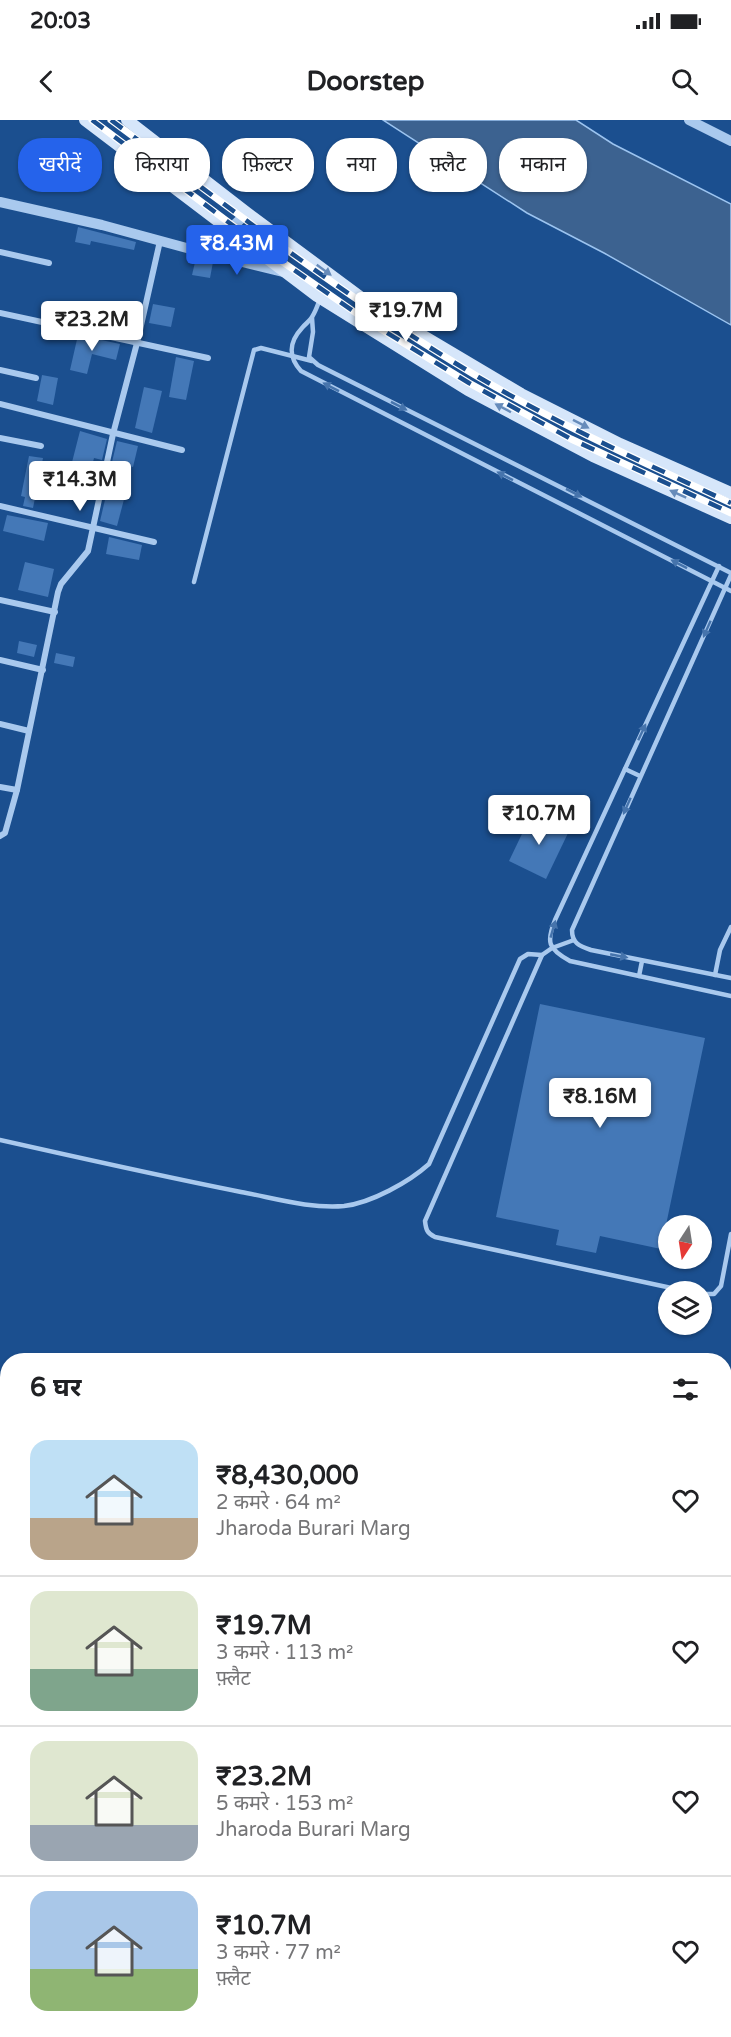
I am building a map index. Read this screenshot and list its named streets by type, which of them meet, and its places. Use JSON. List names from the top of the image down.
{
  "north": "bottom",
  "page": {
    "status": "20:03",
    "header": "Doorstep",
    "chip": [
      "खरीदें",
      "किराया",
      "फ़िल्टर",
      "नया",
      "फ़्लैट",
      "मकान"
    ],
    "price": [
      "₹8.43M",
      "₹19.7M",
      "₹23.2M",
      "₹14.3M",
      "₹10.7M",
      "₹8.16M"
    ],
    "heading": "6 घर",
    "list": [
      {
        "name": "₹8,430,000",
        "note": "2 कमरे · 64 m² · Jharoda Burari Marg"
      },
      {
        "name": "₹19.7M",
        "note": "3 कमरे · 113 m² · फ़्लैट"
      },
      {
        "name": "₹23.2M",
        "note": "5 कमरे · 153 m² · Jharoda Burari Marg"
      },
      {
        "name": "₹10.7M",
        "note": "3 कमरे · 77 m² · फ़्लैट"
      }
    ]
  }
}
